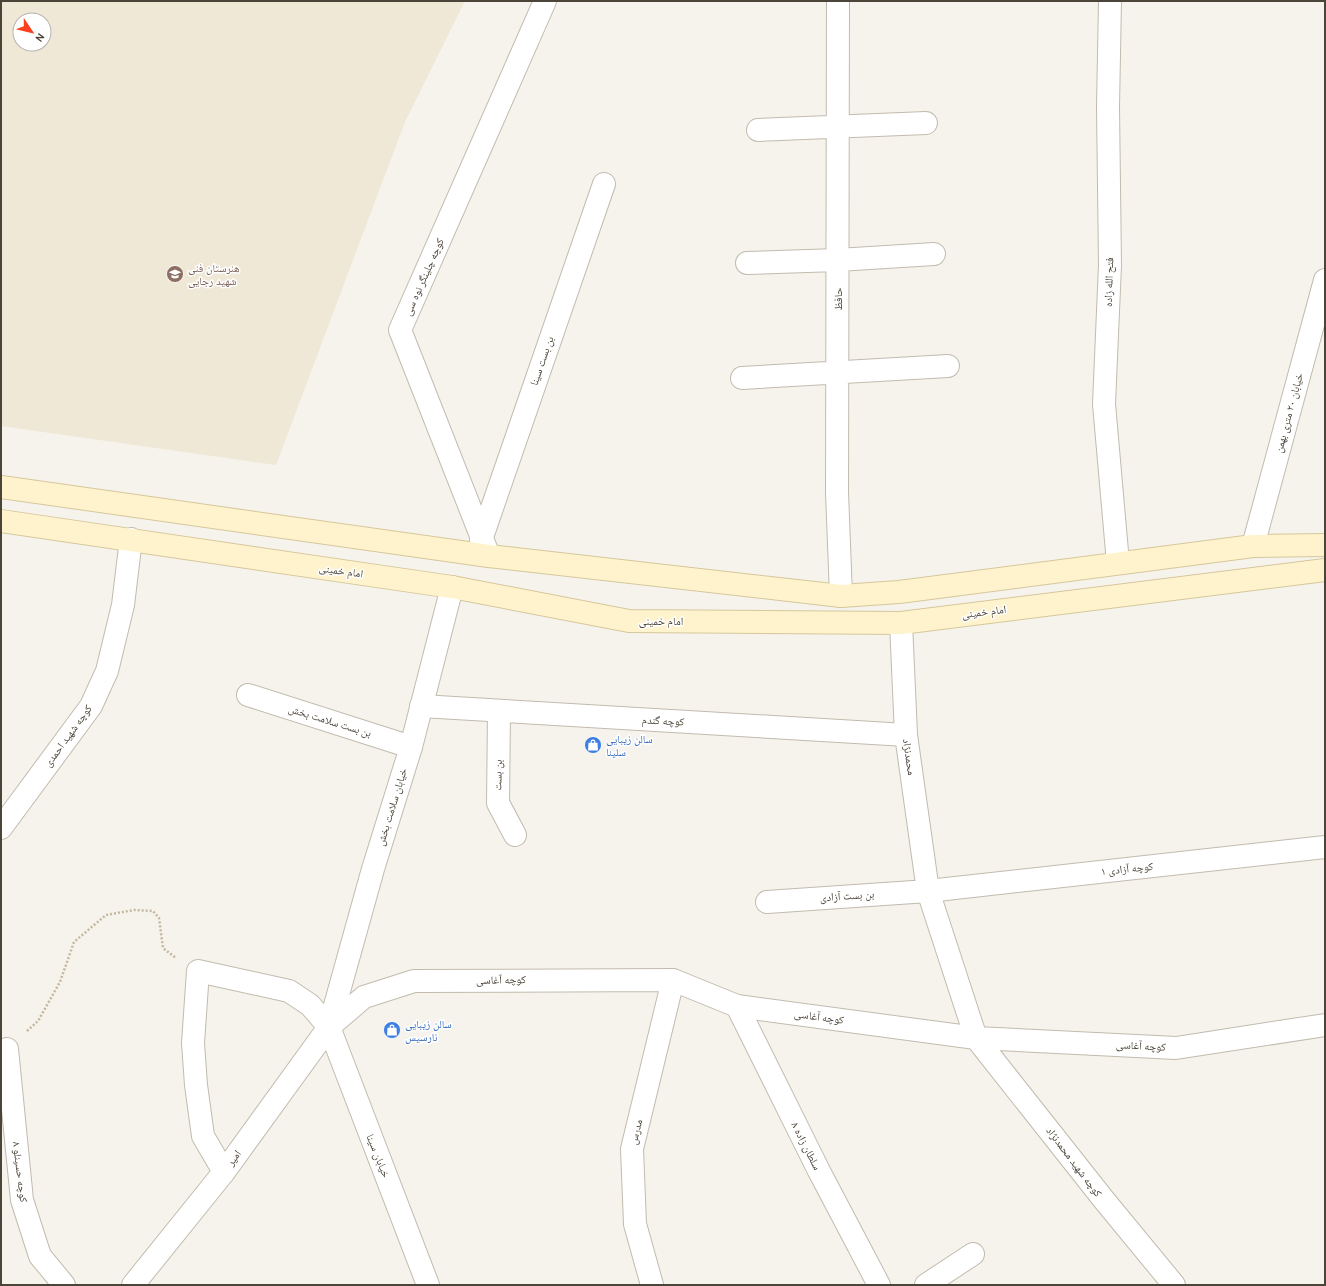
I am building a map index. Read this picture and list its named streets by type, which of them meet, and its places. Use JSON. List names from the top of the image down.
{
  "streets": {
    "main road": ["امام خمینی"],
    "street": [
      "کوچه چلینگر نوه سی",
      "فتح الله زاده",
      "حافظ",
      "بن بست سینا",
      "خیابان ۲۰ متری بهمن",
      "بن بست سلامت بخش",
      "کوچه گندم",
      "کوچه شهید احمدی",
      "محمدنژاد",
      "بن بست",
      "خیابان سلامت بخش",
      "کوچه آزادی ۱",
      "بن بست آزادی",
      "کوچه آغاسی",
      "مدرس",
      "سلطان زاده ۸",
      "خیابان سینا",
      "امیر",
      "کوچه شهید محمدنژاد",
      "کوچه حسینلو ۸"
    ]
  },
  "crossings": [
    ["کوچه چلینگر نوه سی", "بن بست سینا"],
    ["امام خمینی", "کوچه شهید احمدی"],
    ["امام خمینی", "محمدنژاد"],
    ["امام خمینی", "خیابان سلامت بخش"],
    ["بن بست سلامت بخش", "خیابان سلامت بخش"],
    ["کوچه گندم", "محمدنژاد"],
    ["کوچه گندم", "بن بست"],
    ["کوچه گندم", "خیابان سلامت بخش"],
    ["محمدنژاد", "کوچه آزادی ۱"],
    ["محمدنژاد", "بن بست آزادی"],
    ["محمدنژاد", "کوچه آغاسی"],
    ["محمدنژاد", "کوچه شهید محمدنژاد"],
    ["خیابان سلامت بخش", "کوچه آغاسی"],
    ["خیابان سلامت بخش", "خیابان سینا"],
    ["خیابان سلامت بخش", "امیر"],
    ["کوچه آزادی ۱", "بن بست آزادی"],
    ["کوچه آغاسی", "مدرس"],
    ["کوچه آغاسی", "سلطان زاده ۸"],
    ["کوچه آغاسی", "خیابان سینا"],
    ["کوچه آغاسی", "امیر"],
    ["کوچه آغاسی", "کوچه شهید محمدنژاد"],
    ["خیابان سینا", "امیر"]
  ],
  "places": {
    "school or university": ["هنرستان فنی شهید رجایی"],
    "shop": ["سالن زیبایی سلینا", "سالن زیبایی نارسیس"]
  },
  "north": "bottom right"
}
